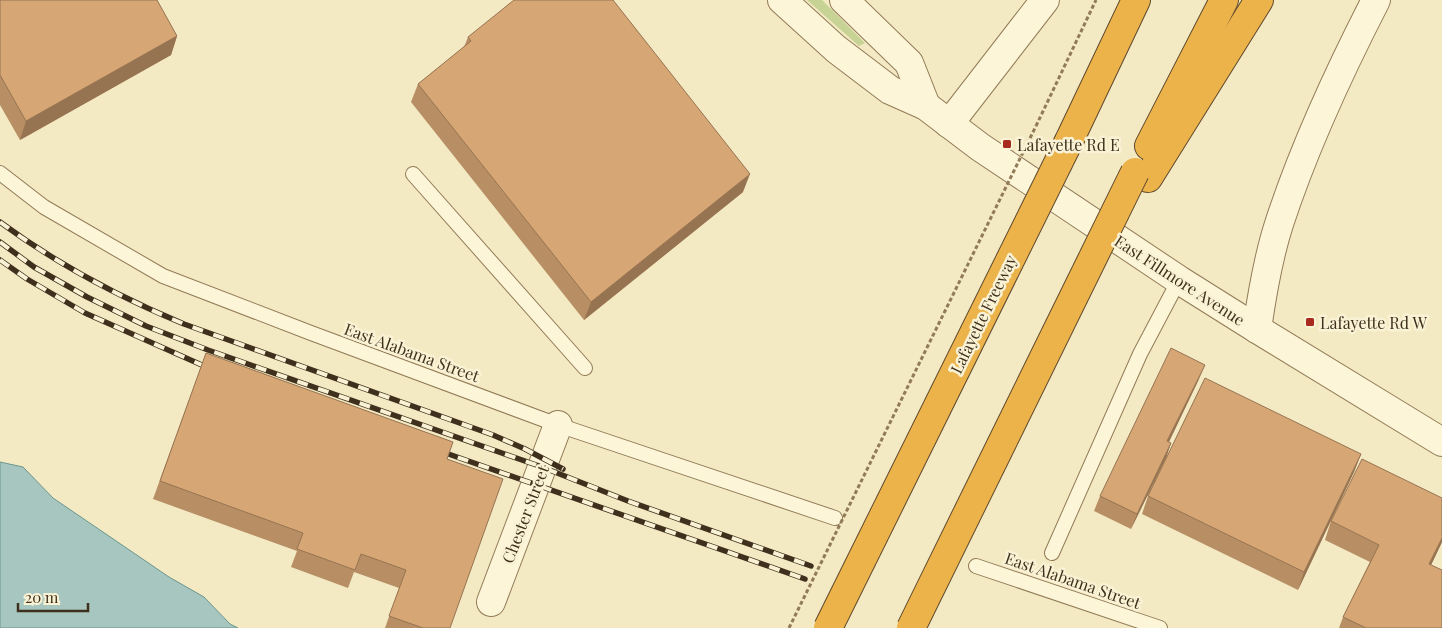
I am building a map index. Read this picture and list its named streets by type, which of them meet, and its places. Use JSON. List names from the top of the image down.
{
  "streets": {
    "highway": ["Lafayette Freeway"],
    "street": ["East Fillmore Avenue", "Chester Street"],
    "lane": ["East Alabama Street"]
  },
  "crossings": [
    ["East Alabama Street", "Chester Street"]
  ],
  "places": {
    "transit": ["Lafayette Rd E", "Lafayette Rd W"]
  },
  "scale_bar": "20 m"
}
